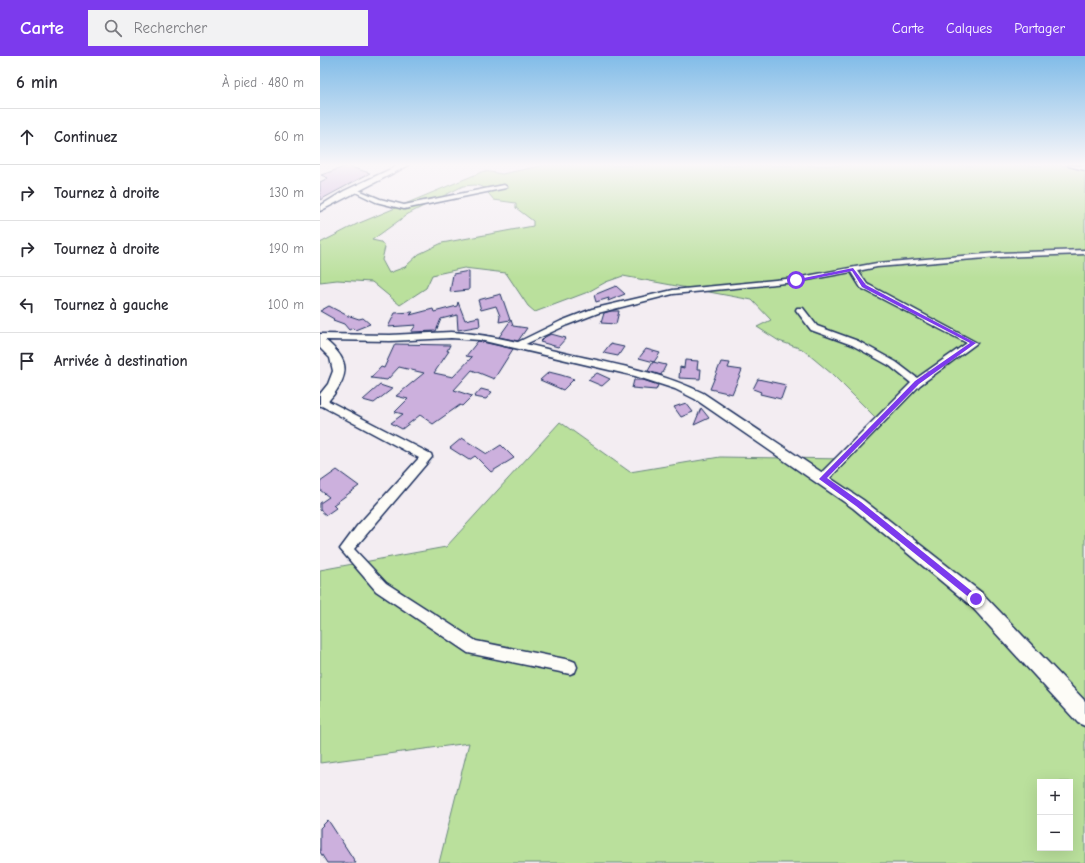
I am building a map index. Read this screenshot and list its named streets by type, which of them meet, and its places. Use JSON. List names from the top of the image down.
{
  "page": {
    "header": "Carte",
    "search": "Rechercher",
    "nav": ["Carte", "Calques", "Partager"],
    "heading": ["6 min", "À pied · 480 m"],
    "list": [
      ["Continuez", "60 m"],
      ["Tournez à droite", "130 m"],
      ["Tournez à droite", "190 m"],
      ["Tournez à gauche", "100 m"],
      "Arrivée à destination"
    ],
    "map_buttons": ["+", "−"]
  }
}
